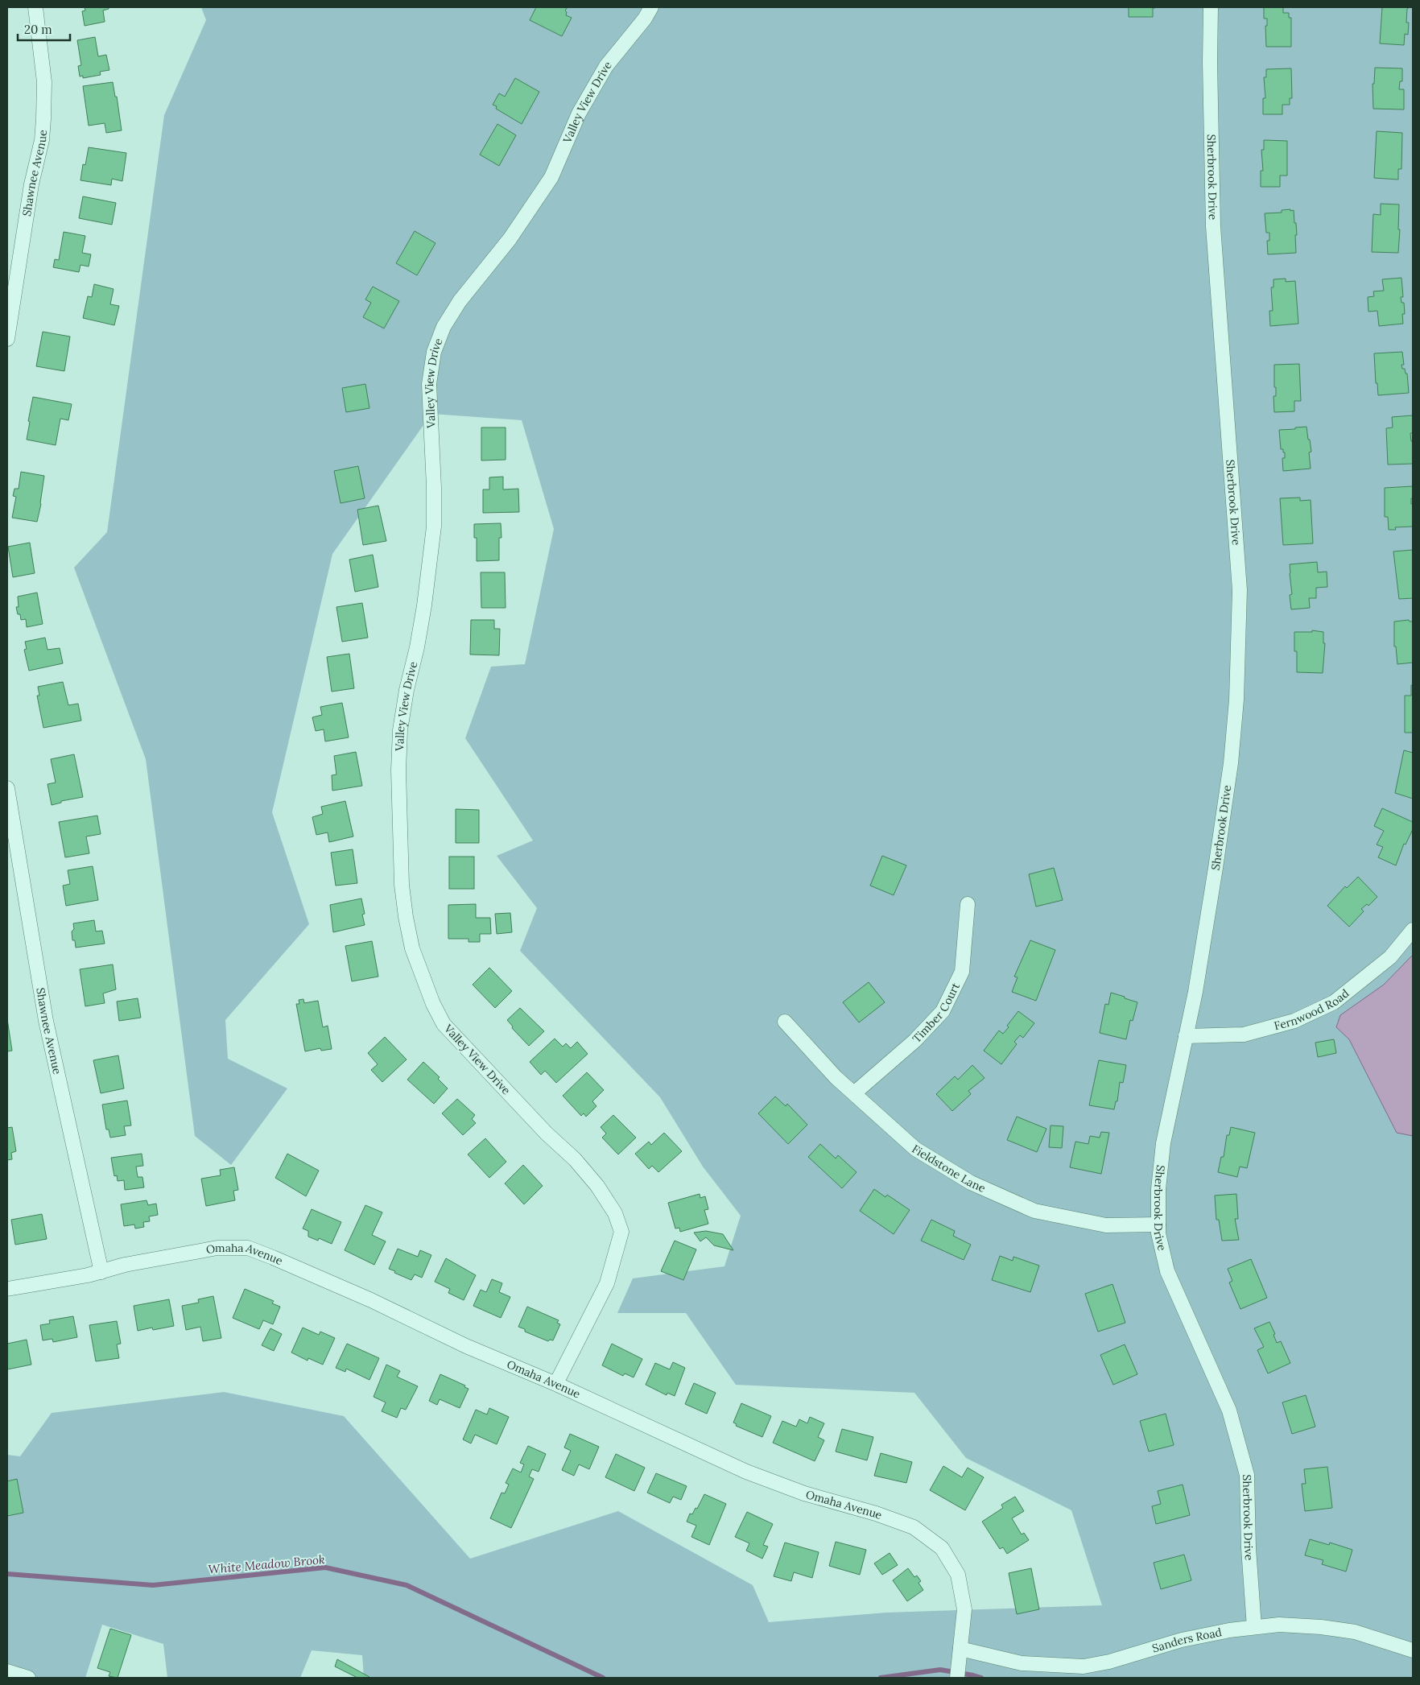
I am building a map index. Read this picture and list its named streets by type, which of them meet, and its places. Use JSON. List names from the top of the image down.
{
  "streets": {
    "street": [
      "Valley View Drive",
      "Shawnee Avenue",
      "Sherbrook Drive",
      "Fernwood Road",
      "Timber Court",
      "Fieldstone Lane",
      "Omaha Avenue",
      "Sanders Road"
    ]
  },
  "crossings": [
    ["Valley View Drive", "Omaha Avenue"],
    ["Shawnee Avenue", "Omaha Avenue"],
    ["Sherbrook Drive", "Fernwood Road"],
    ["Sherbrook Drive", "Fieldstone Lane"],
    ["Sherbrook Drive", "Sanders Road"],
    ["Timber Court", "Fieldstone Lane"],
    ["Omaha Avenue", "Sanders Road"]
  ],
  "water": ["White Meadow Brook"],
  "scale_bar": "20 m"
}
